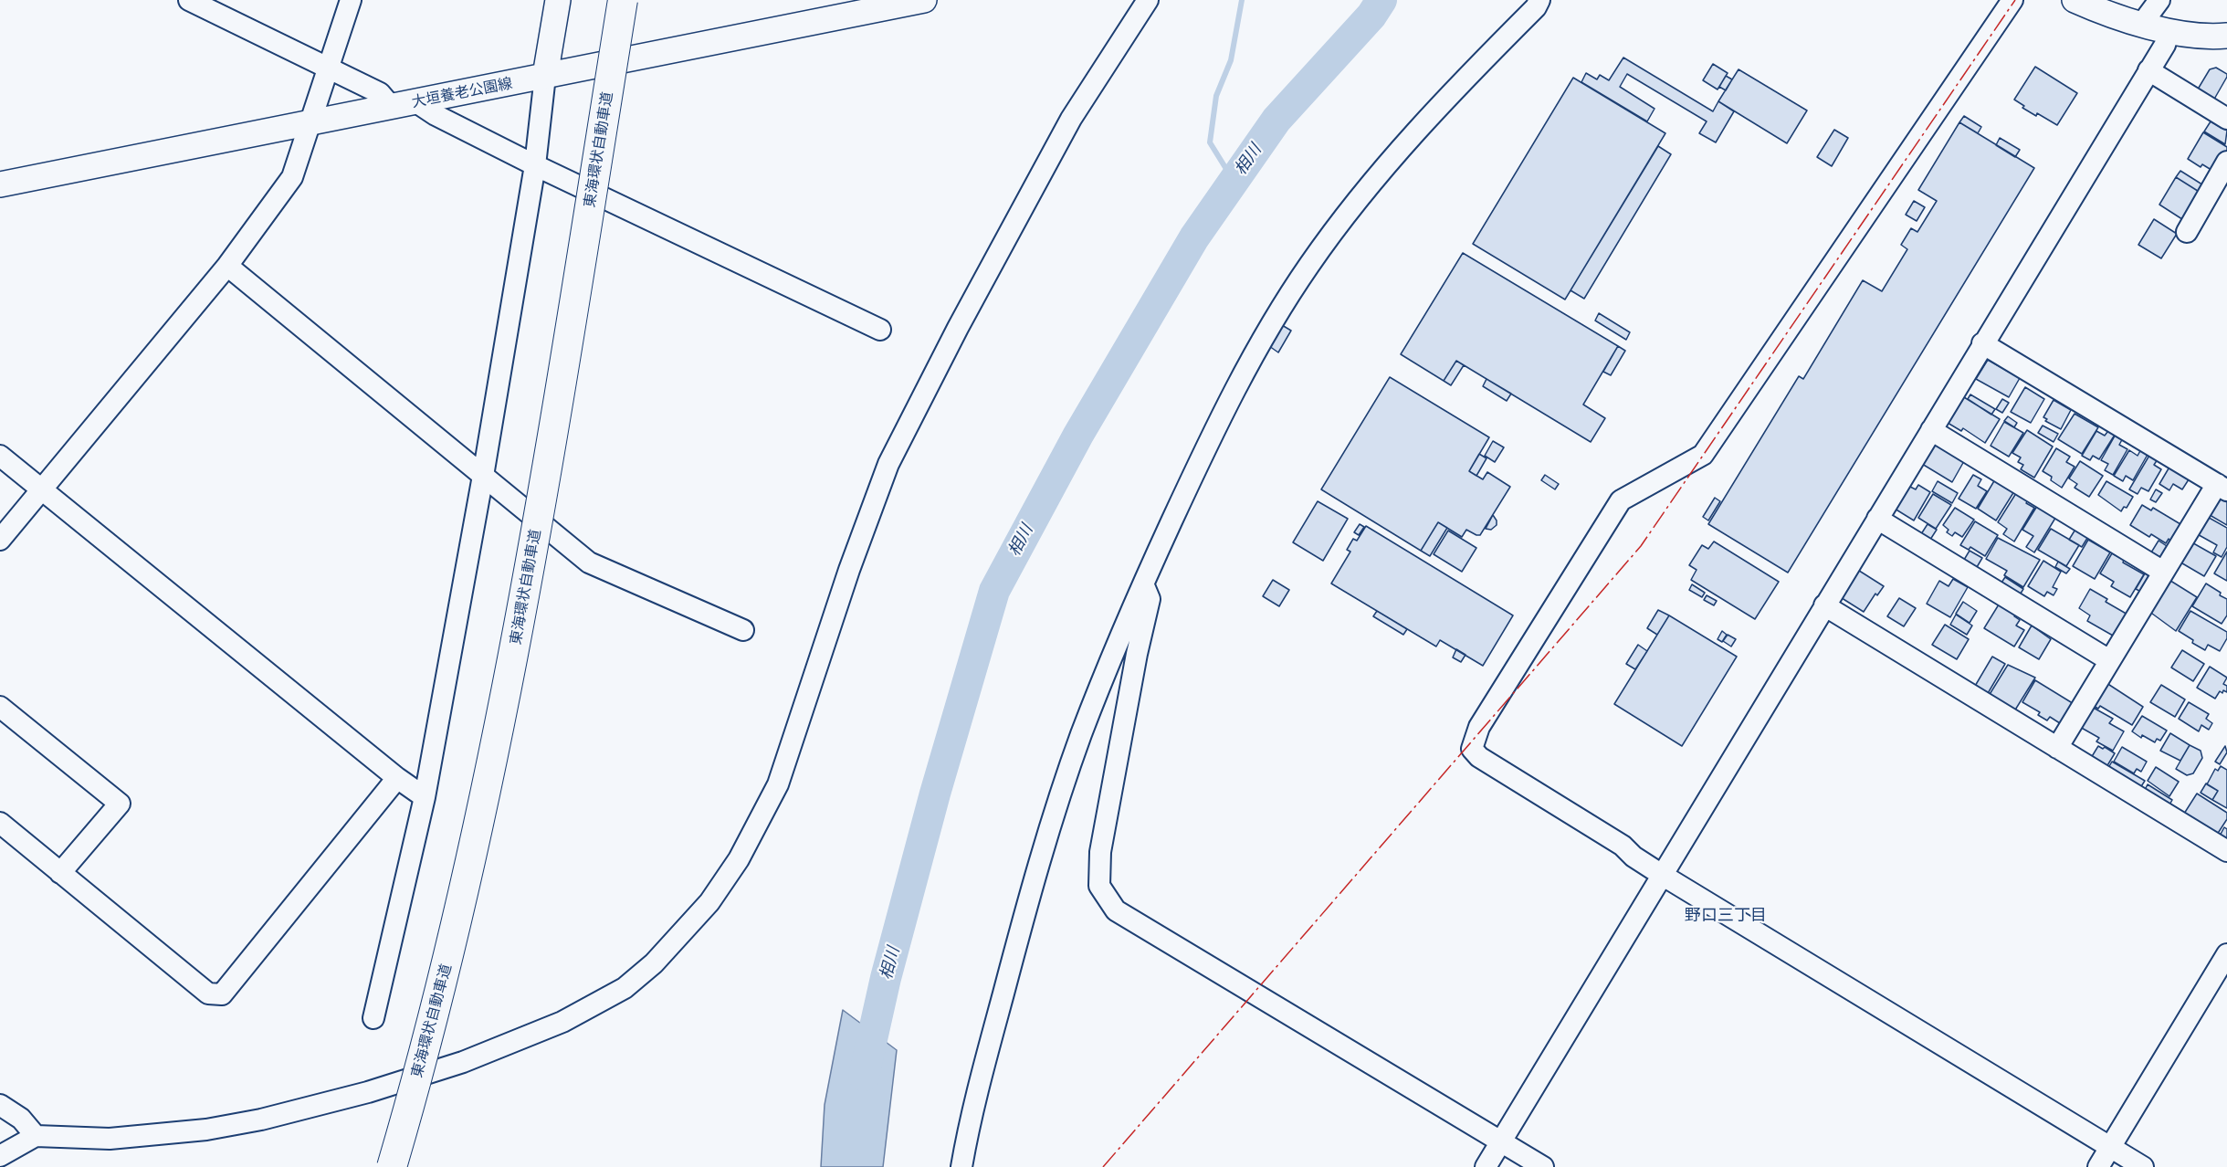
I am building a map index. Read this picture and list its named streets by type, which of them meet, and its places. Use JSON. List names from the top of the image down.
{
  "streets": {
    "highway": ["東海環状自動車道"],
    "main road": ["大垣養老公園線"]
  },
  "districts": ["野口三丁目"],
  "water": ["相川"]
}
